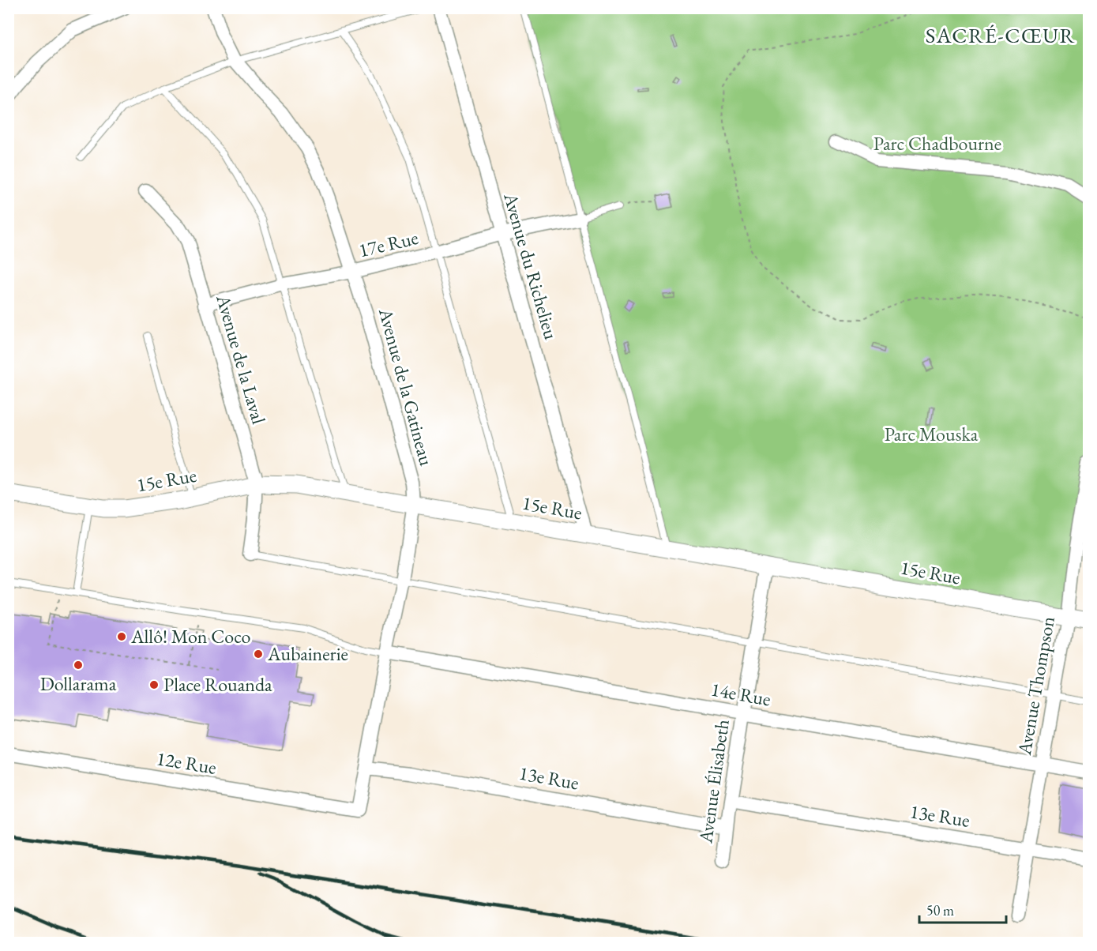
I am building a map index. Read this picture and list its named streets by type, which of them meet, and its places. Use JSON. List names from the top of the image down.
{
  "streets": {
    "street": [
      "17e Rue",
      "Avenue du Richelieu",
      "Avenue de la Laval",
      "Avenue de la Gatineau",
      "15e Rue",
      "Avenue Thompson",
      "14e Rue",
      "12e Rue",
      "13e Rue",
      "Avenue Élisabeth"
    ]
  },
  "crossings": [
    ["17e Rue", "Avenue du Richelieu"],
    ["17e Rue", "Avenue de la Laval"],
    ["17e Rue", "Avenue de la Gatineau"],
    ["Avenue du Richelieu", "15e Rue"],
    ["Avenue de la Laval", "15e Rue"],
    ["Avenue de la Gatineau", "15e Rue"],
    ["Avenue de la Gatineau", "14e Rue"],
    ["Avenue de la Gatineau", "12e Rue"],
    ["Avenue de la Gatineau", "13e Rue"],
    ["15e Rue", "Avenue Thompson"],
    ["15e Rue", "Avenue Élisabeth"],
    ["Avenue Thompson", "14e Rue"],
    ["Avenue Thompson", "13e Rue"],
    ["14e Rue", "Avenue Élisabeth"],
    ["13e Rue", "Avenue Élisabeth"]
  ],
  "districts": ["SACRÉ-CŒUR"],
  "parks": ["Parc Chadbourne", "Parc Mouska"],
  "places": [
    "Allô! Mon Coco",
    "Aubainerie",
    "Dollarama",
    "Place Rouanda"
  ],
  "scale_bar": "50 m"
}
